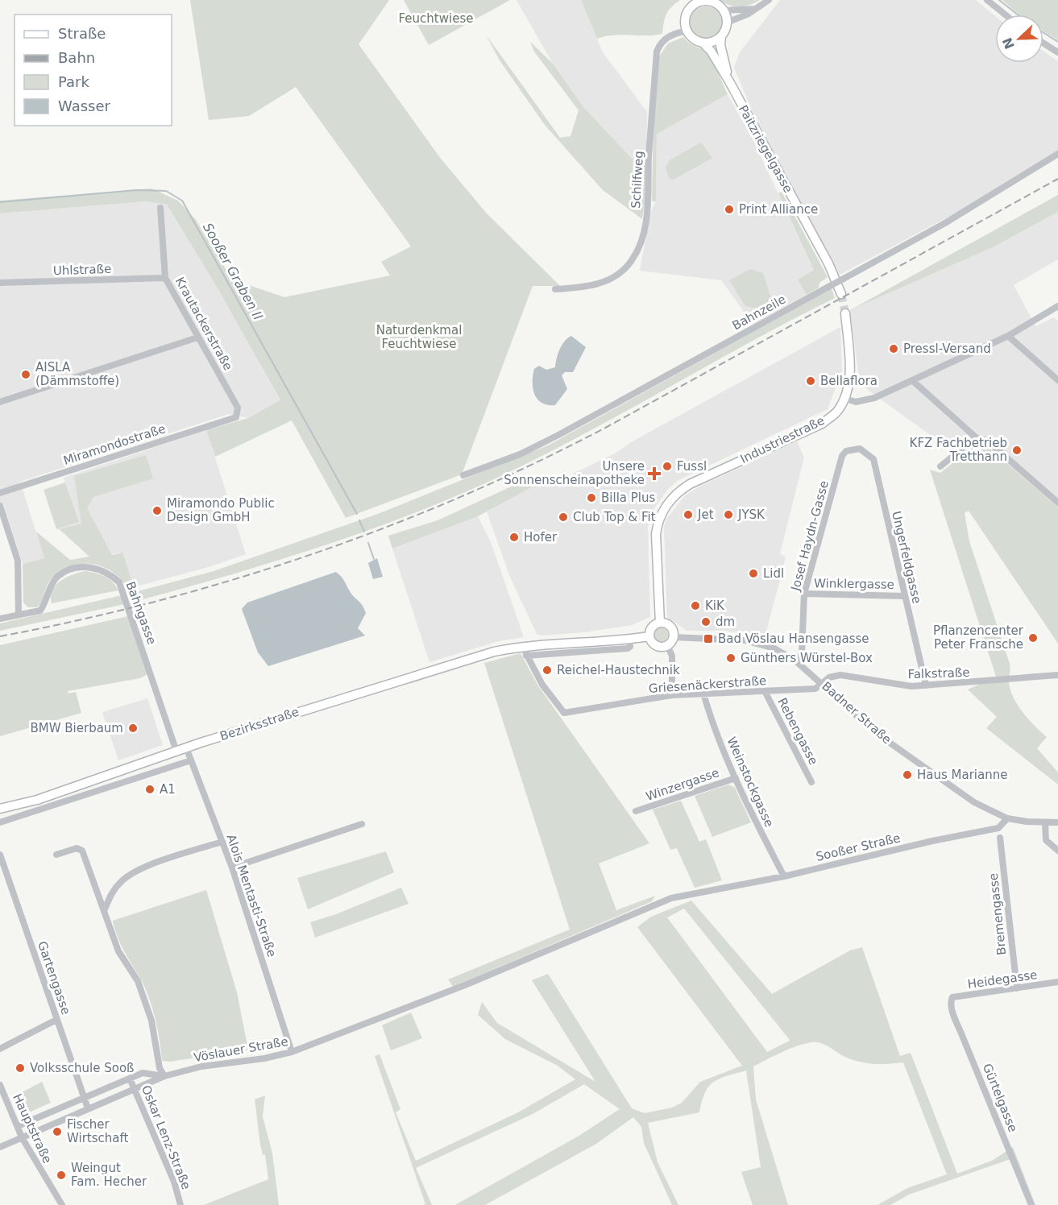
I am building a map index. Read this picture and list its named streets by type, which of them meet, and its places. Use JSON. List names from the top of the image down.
{
  "streets": {
    "main road": ["Paitzriegelgasse", "Industriestraße", "Bezirksstraße"],
    "street": [
      "Schilfweg",
      "Uhlstraße",
      "Bahnzeile",
      "Krautackerstraße",
      "Miramondostraße",
      "Josef Haydn-Gasse",
      "Ungerfeldgasse",
      "Winklergasse",
      "Bahngasse",
      "Falkstraße",
      "Griesenäckerstraße",
      "Badner Straße",
      "Rebengasse",
      "Weinstockgasse",
      "Winzergasse",
      "Sooßer Straße",
      "Alois Mentasti-Straße",
      "Bremengasse",
      "Gartengasse",
      "Heidegasse",
      "Vöslauer Straße",
      "Gürtelgasse",
      "Hauptstraße",
      "Oskar Lenz-Straße"
    ]
  },
  "crossings": [
    ["Paitzriegelgasse", "Schilfweg"],
    ["Uhlstraße", "Krautackerstraße"],
    ["Krautackerstraße", "Miramondostraße"],
    ["Industriestraße", "Badner Straße"],
    ["Josef Haydn-Gasse", "Ungerfeldgasse"],
    ["Josef Haydn-Gasse", "Winklergasse"],
    ["Josef Haydn-Gasse", "Badner Straße"],
    ["Ungerfeldgasse", "Winklergasse"],
    ["Ungerfeldgasse", "Falkstraße"],
    ["Bahngasse", "Bezirksstraße"],
    ["Falkstraße", "Griesenäckerstraße"],
    ["Falkstraße", "Badner Straße"],
    ["Griesenäckerstraße", "Badner Straße"],
    ["Griesenäckerstraße", "Rebengasse"],
    ["Griesenäckerstraße", "Weinstockgasse"],
    ["Badner Straße", "Sooßer Straße"],
    ["Bezirksstraße", "Alois Mentasti-Straße"],
    ["Weinstockgasse", "Winzergasse"],
    ["Weinstockgasse", "Sooßer Straße"],
    ["Sooßer Straße", "Vöslauer Straße"],
    ["Alois Mentasti-Straße", "Vöslauer Straße"],
    ["Bremengasse", "Heidegasse"],
    ["Gartengasse", "Vöslauer Straße"],
    ["Heidegasse", "Gürtelgasse"],
    ["Vöslauer Straße", "Hauptstraße"],
    ["Vöslauer Straße", "Oskar Lenz-Straße"]
  ],
  "water": ["Sooßer Graben II"],
  "parks": ["Feuchtwiese", "Naturdenkmal Feuchtwiese"],
  "places": {
    "other": [
      "Print Alliance",
      "Pressl-Versand",
      "AISLA (Dämmstoffe)",
      "Bellaflora",
      "KFZ Fachbetrieb Tretthann",
      "Fussl",
      "Billa Plus",
      "Miramondo Public Design GmbH",
      "Jet",
      "JYSK",
      "Club Top & Fit",
      "Hofer",
      "Lidl",
      "KiK",
      "dm",
      "Pflanzencenter Peter Fransche",
      "Günthers Würstel-Box",
      "Reichel-Haustechnik",
      "BMW Bierbaum",
      "Haus Marianne",
      "A1",
      "Volksschule Sooß",
      "Fischer Wirtschaft",
      "Weingut Fam. Hecher"
    ],
    "health": ["Unsere Sonnenscheinapotheke"],
    "transit": ["Bad Vöslau Hansengasse"]
  },
  "legend": [
    "Straße",
    "Bahn",
    "Park",
    "Wasser"
  ],
  "north": "bottom left"
}
